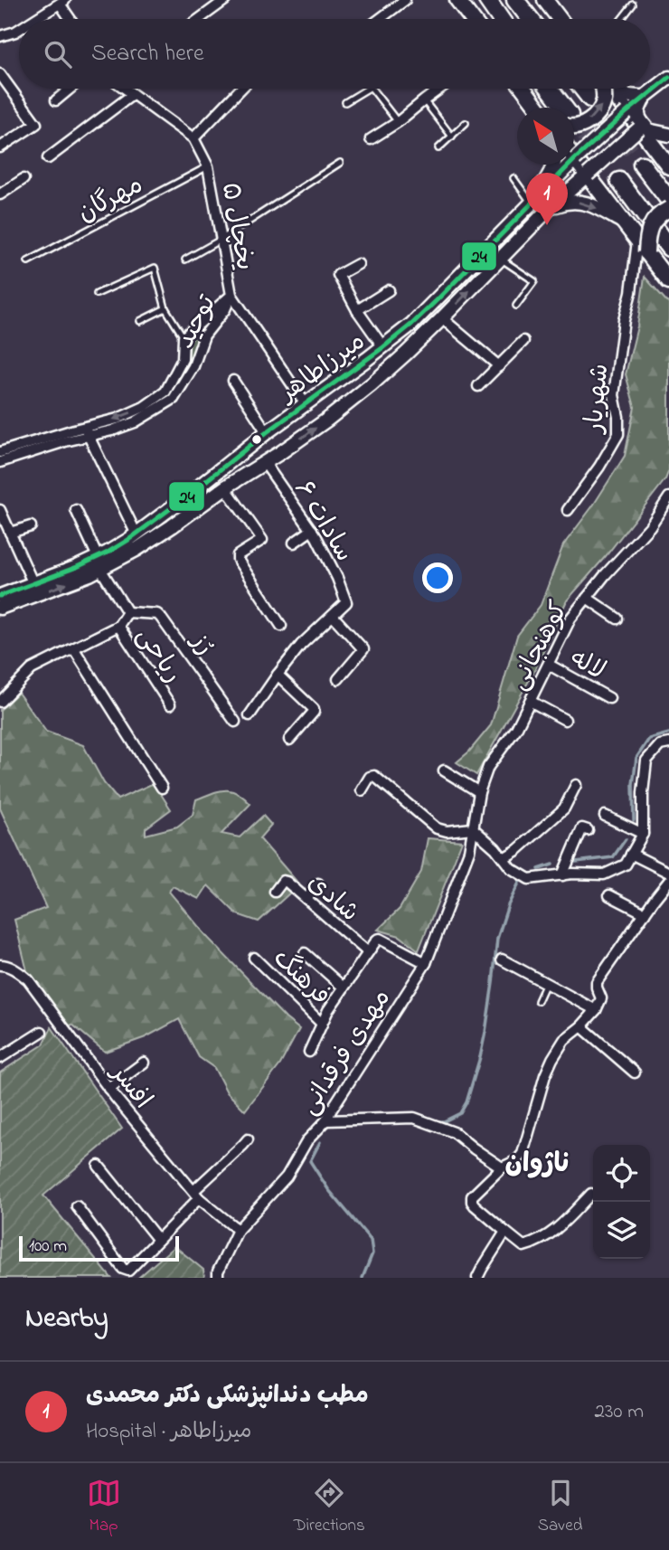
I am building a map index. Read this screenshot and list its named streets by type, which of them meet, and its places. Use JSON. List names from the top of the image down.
{
  "streets": {
    "main road": ["میرزاطاهر"],
    "street": [
      "یخچال ۵",
      "توحید",
      "شهریار",
      "سادات ۶",
      "رُز",
      "کوهنجانی",
      "ریاحی",
      "لاله",
      "شادی",
      "فرهنگ",
      "مهدی فرقدانی",
      "افسر"
    ],
    "lane": ["مهرگان"]
  },
  "crossings": [
    ["مهرگان", "یخچال ۵"],
    ["یخچال ۵", "توحید"],
    ["یخچال ۵", "میرزاطاهر"],
    ["میرزاطاهر", "سادات ۶"],
    ["کوهنجانی", "لاله"],
    ["کوهنجانی", "مهدی فرقدانی"],
    ["مهدی فرقدانی", "افسر"]
  ],
  "districts": ["ناژوان"],
  "lines": ["transit line 24"],
  "scale_bar": "100 m",
  "north": "top left",
  "page": {
    "search": "Search here",
    "pins": "1",
    "scale": "100 m",
    "heading": "Nearby",
    "list": [
      {
        "mark": "1",
        "name": "مطب دندانپزشکی دکتر محمدی",
        "note": "Hospital · میرزاطاهر",
        "value": "230 m"
      }
    ],
    "nav": ["Map", "Directions", "Saved"]
  }
}
